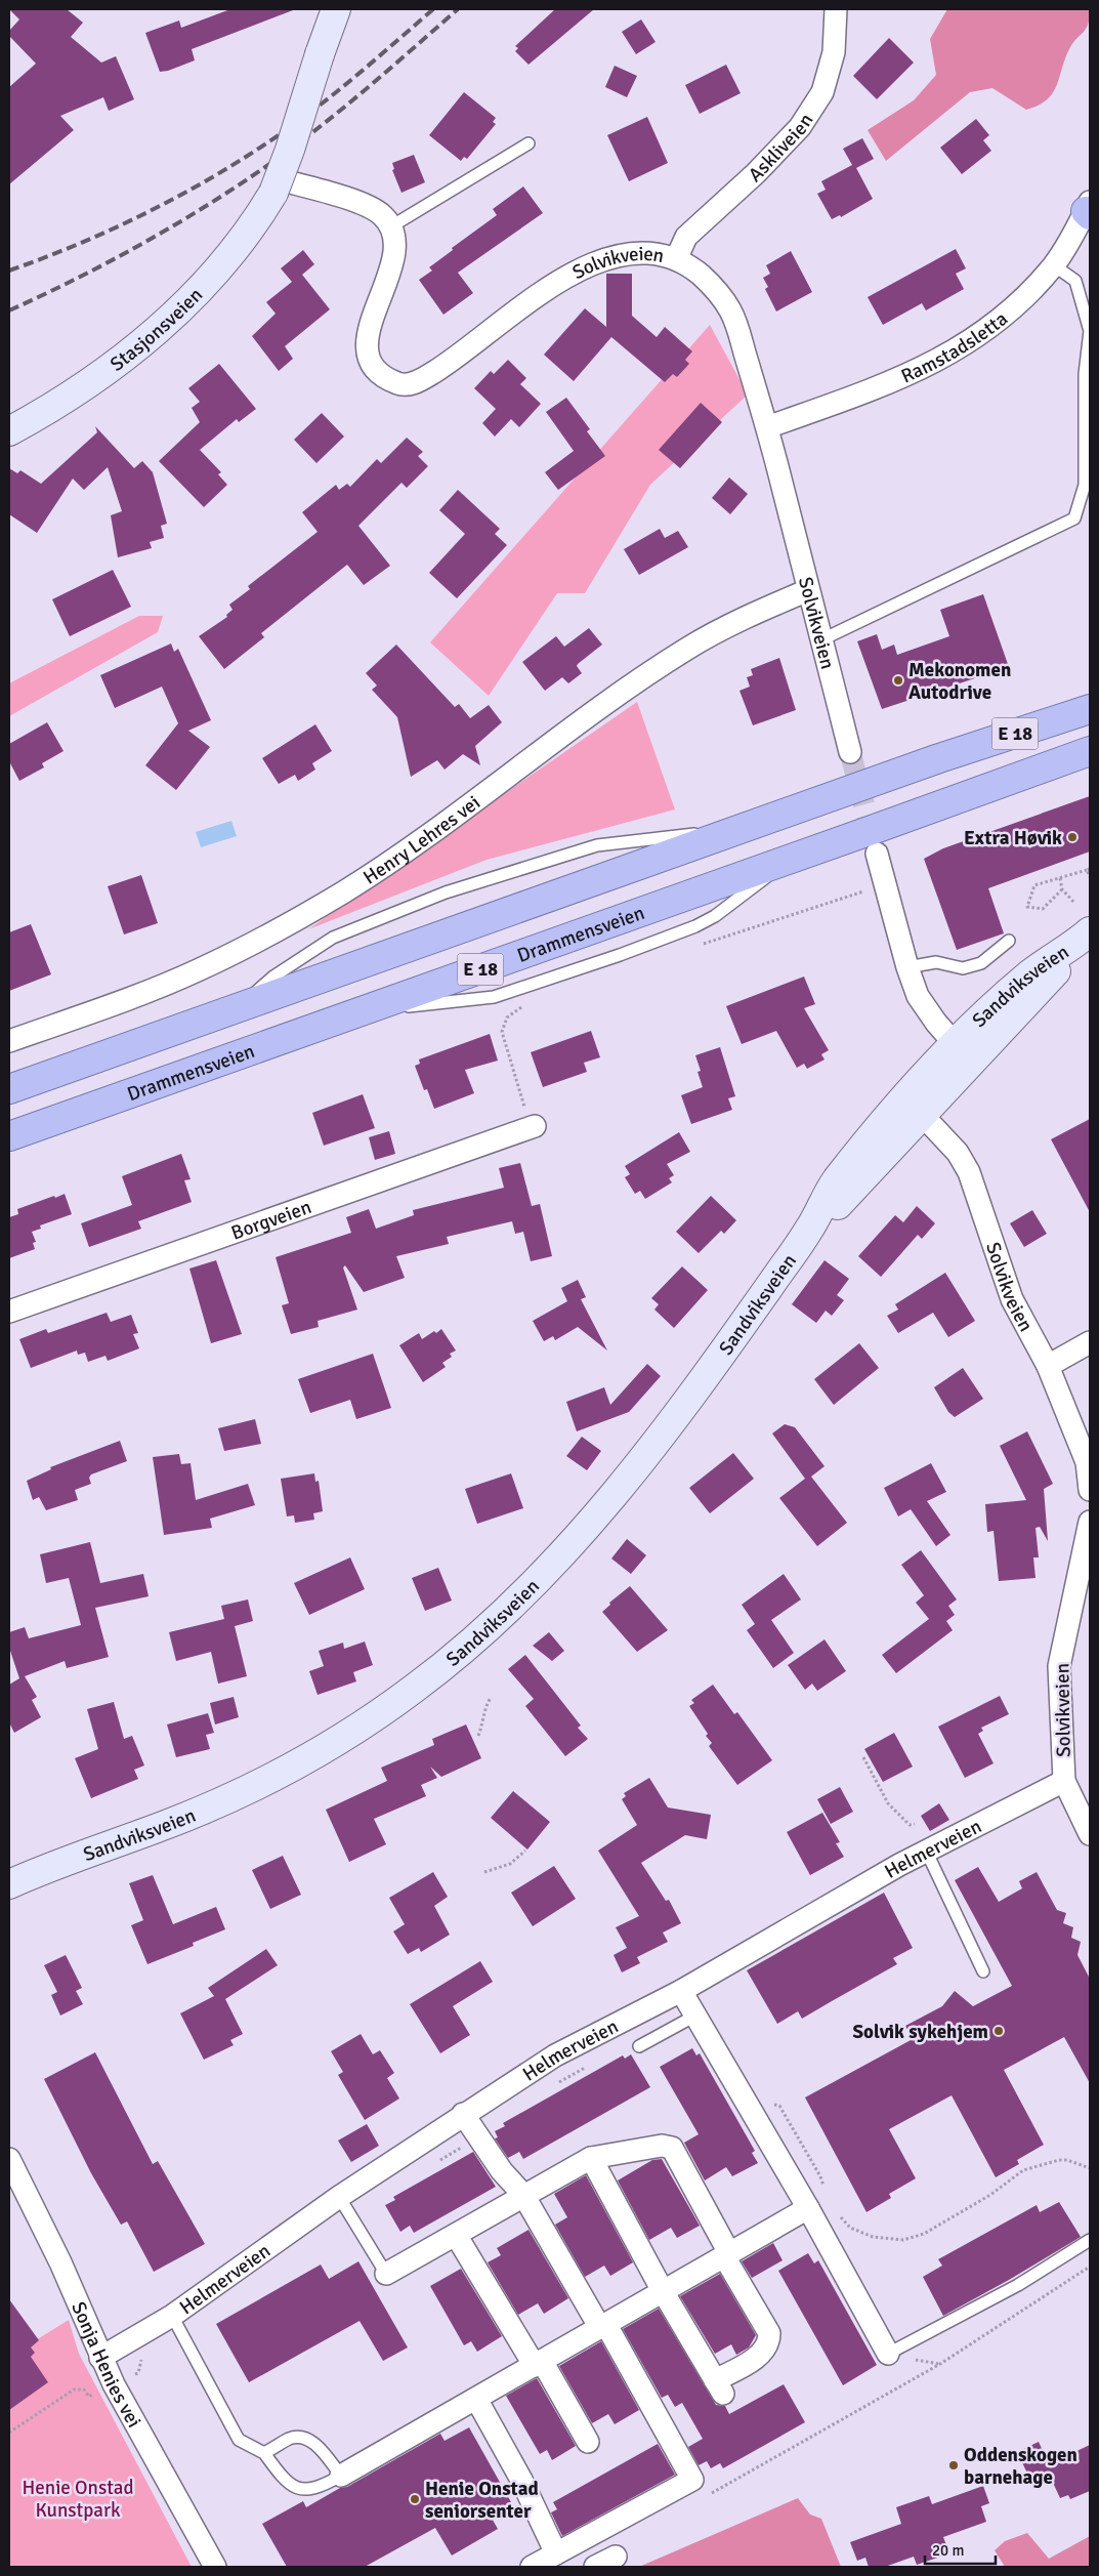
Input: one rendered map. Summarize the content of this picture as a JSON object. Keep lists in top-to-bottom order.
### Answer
{
  "streets": {
    "highway": ["E 18", "Drammensveien"],
    "main road": ["Stasjonsveien", "Sandviksveien"],
    "street": [
      "Askliveien",
      "Solvikveien",
      "Ramstadsletta",
      "Henry Lehres vei",
      "Borgveien",
      "Helmerveien",
      "Sonja Henies vei"
    ]
  },
  "crossings": [
    ["Askliveien", "Solvikveien"],
    ["Solvikveien", "Ramstadsletta"],
    ["Solvikveien", "Henry Lehres vei"],
    ["Solvikveien", "Sandviksveien"],
    ["Solvikveien", "Helmerveien"],
    ["Helmerveien", "Sonja Henies vei"]
  ],
  "parks": ["Henie Onstad Kunstpark"],
  "places": [
    "Mekonomen Autodrive",
    "Extra Høvik",
    "Solvik sykehjem",
    "Oddenskogen barnehage",
    "Henie Onstad seniorsenter"
  ],
  "scale_bar": "20 m"
}
